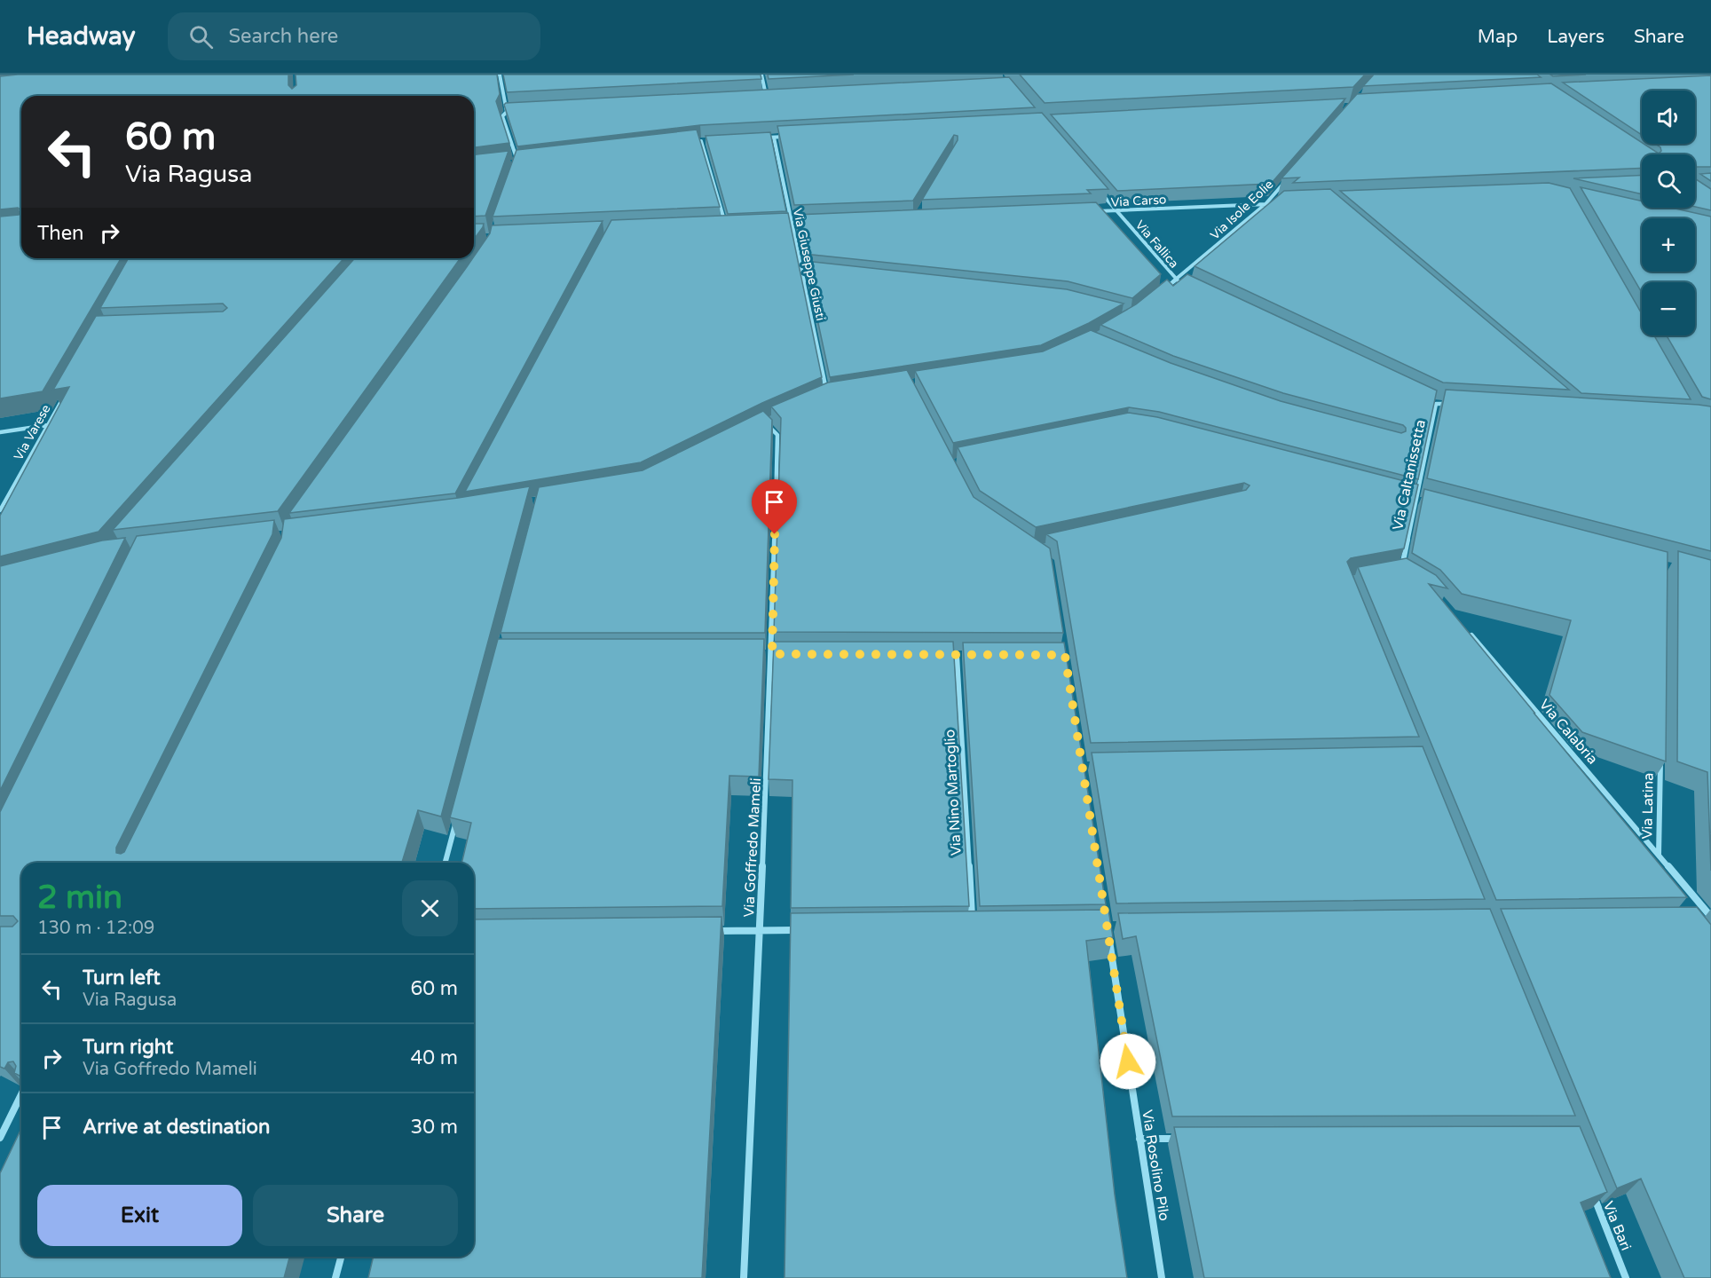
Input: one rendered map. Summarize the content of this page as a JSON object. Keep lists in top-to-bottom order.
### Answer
{
  "streets": {
    "street": [
      "Via Carso",
      "Via Isole Eolie",
      "Via Fallica",
      "Via Giuseppe Giusti",
      "Via Varese",
      "Via Caltanissetta",
      "Via Calabria",
      "Via Nino Martoglio",
      "Via Latina",
      "Via Goffredo Mameli",
      "Via Rosolino Pilo",
      "Via Bari"
    ]
  },
  "crossings": [
    ["Via Carso", "Via Isole Eolie"],
    ["Via Carso", "Via Fallica"],
    ["Via Isole Eolie", "Via Fallica"],
    ["Via Calabria", "Via Latina"]
  ],
  "page": {
    "header": "Headway",
    "search": "Search here",
    "nav": ["Map", "Layers", "Share"],
    "map_buttons": ["+", "−"],
    "turn": ["60 m", "Via Ragusa"],
    "then": "Then",
    "heading": ["2 min", "130 m · 12:09"],
    "list": [
      {
        "name": "Turn left",
        "note": "Via Ragusa",
        "value": "60 m"
      },
      {
        "name": "Turn right",
        "note": "Via Goffredo Mameli",
        "value": "40 m"
      },
      {
        "name": "Arrive at destination",
        "value": "30 m"
      }
    ],
    "buttons": ["Exit", "Share"]
  }
}
